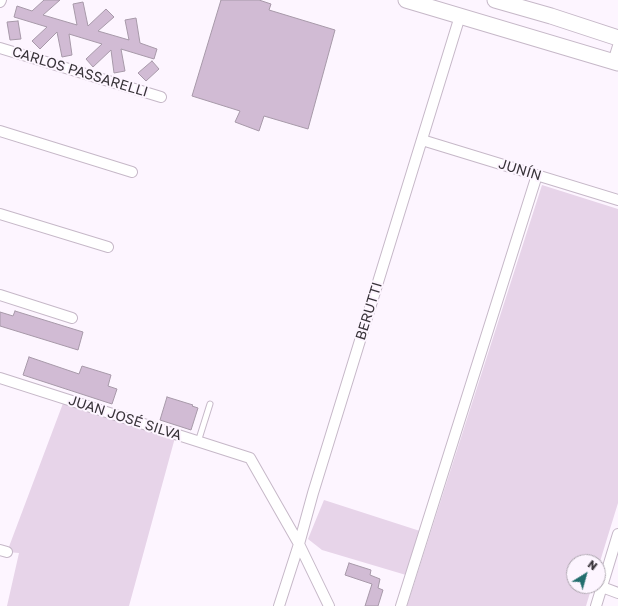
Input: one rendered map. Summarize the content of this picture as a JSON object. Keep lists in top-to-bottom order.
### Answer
{
  "streets": {
    "street": [
      "CARLOS PASSARELLI",
      "JUNÍN",
      "BERUTTI",
      "JUAN JOSÉ SILVA"
    ]
  },
  "crossings": [
    ["JUNÍN", "BERUTTI"],
    ["BERUTTI", "JUAN JOSÉ SILVA"]
  ],
  "north": "top right"
}
